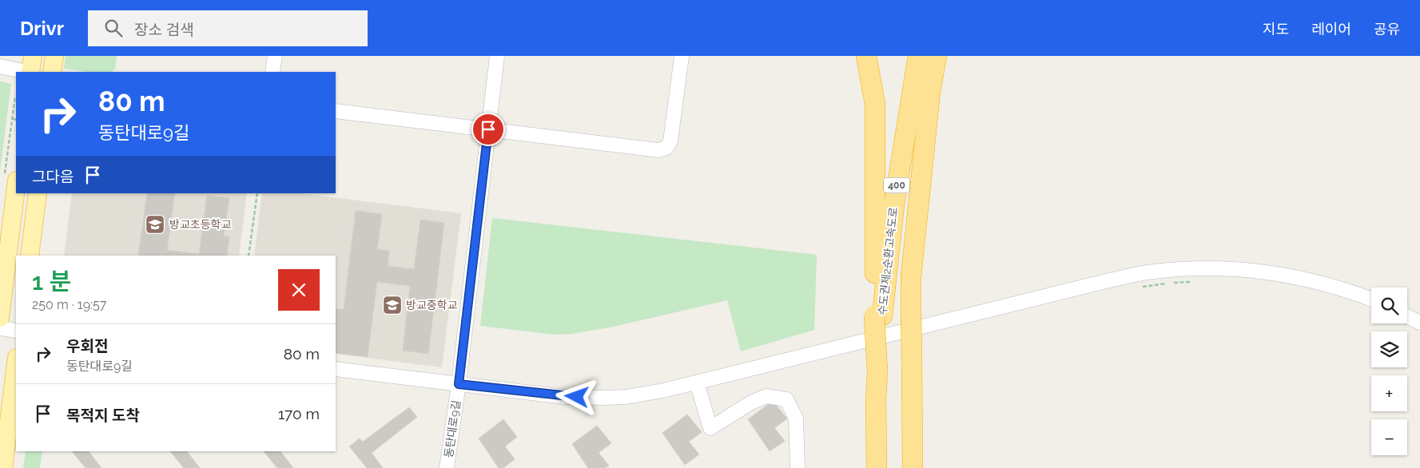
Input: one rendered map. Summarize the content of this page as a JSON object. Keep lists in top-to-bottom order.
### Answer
{
  "streets": {
    "highway": ["400", "수도권제2순환고속도로"],
    "street": ["동탄대로9길"]
  },
  "places": {
    "school or university": ["방교초등학교", "방교중학교"]
  },
  "page": {
    "header": "Drivr",
    "search": "장소 검색",
    "nav": ["지도", "레이어", "공유"],
    "turn": ["80 m", "동탄대로9길"],
    "then": "그다음",
    "heading": ["1 분", "250 m · 19:57"],
    "map_buttons": ["+", "−"],
    "list": [
      {
        "name": "우회전",
        "note": "동탄대로9길",
        "value": "80 m"
      },
      {
        "name": "목적지 도착",
        "value": "170 m"
      }
    ]
  }
}
